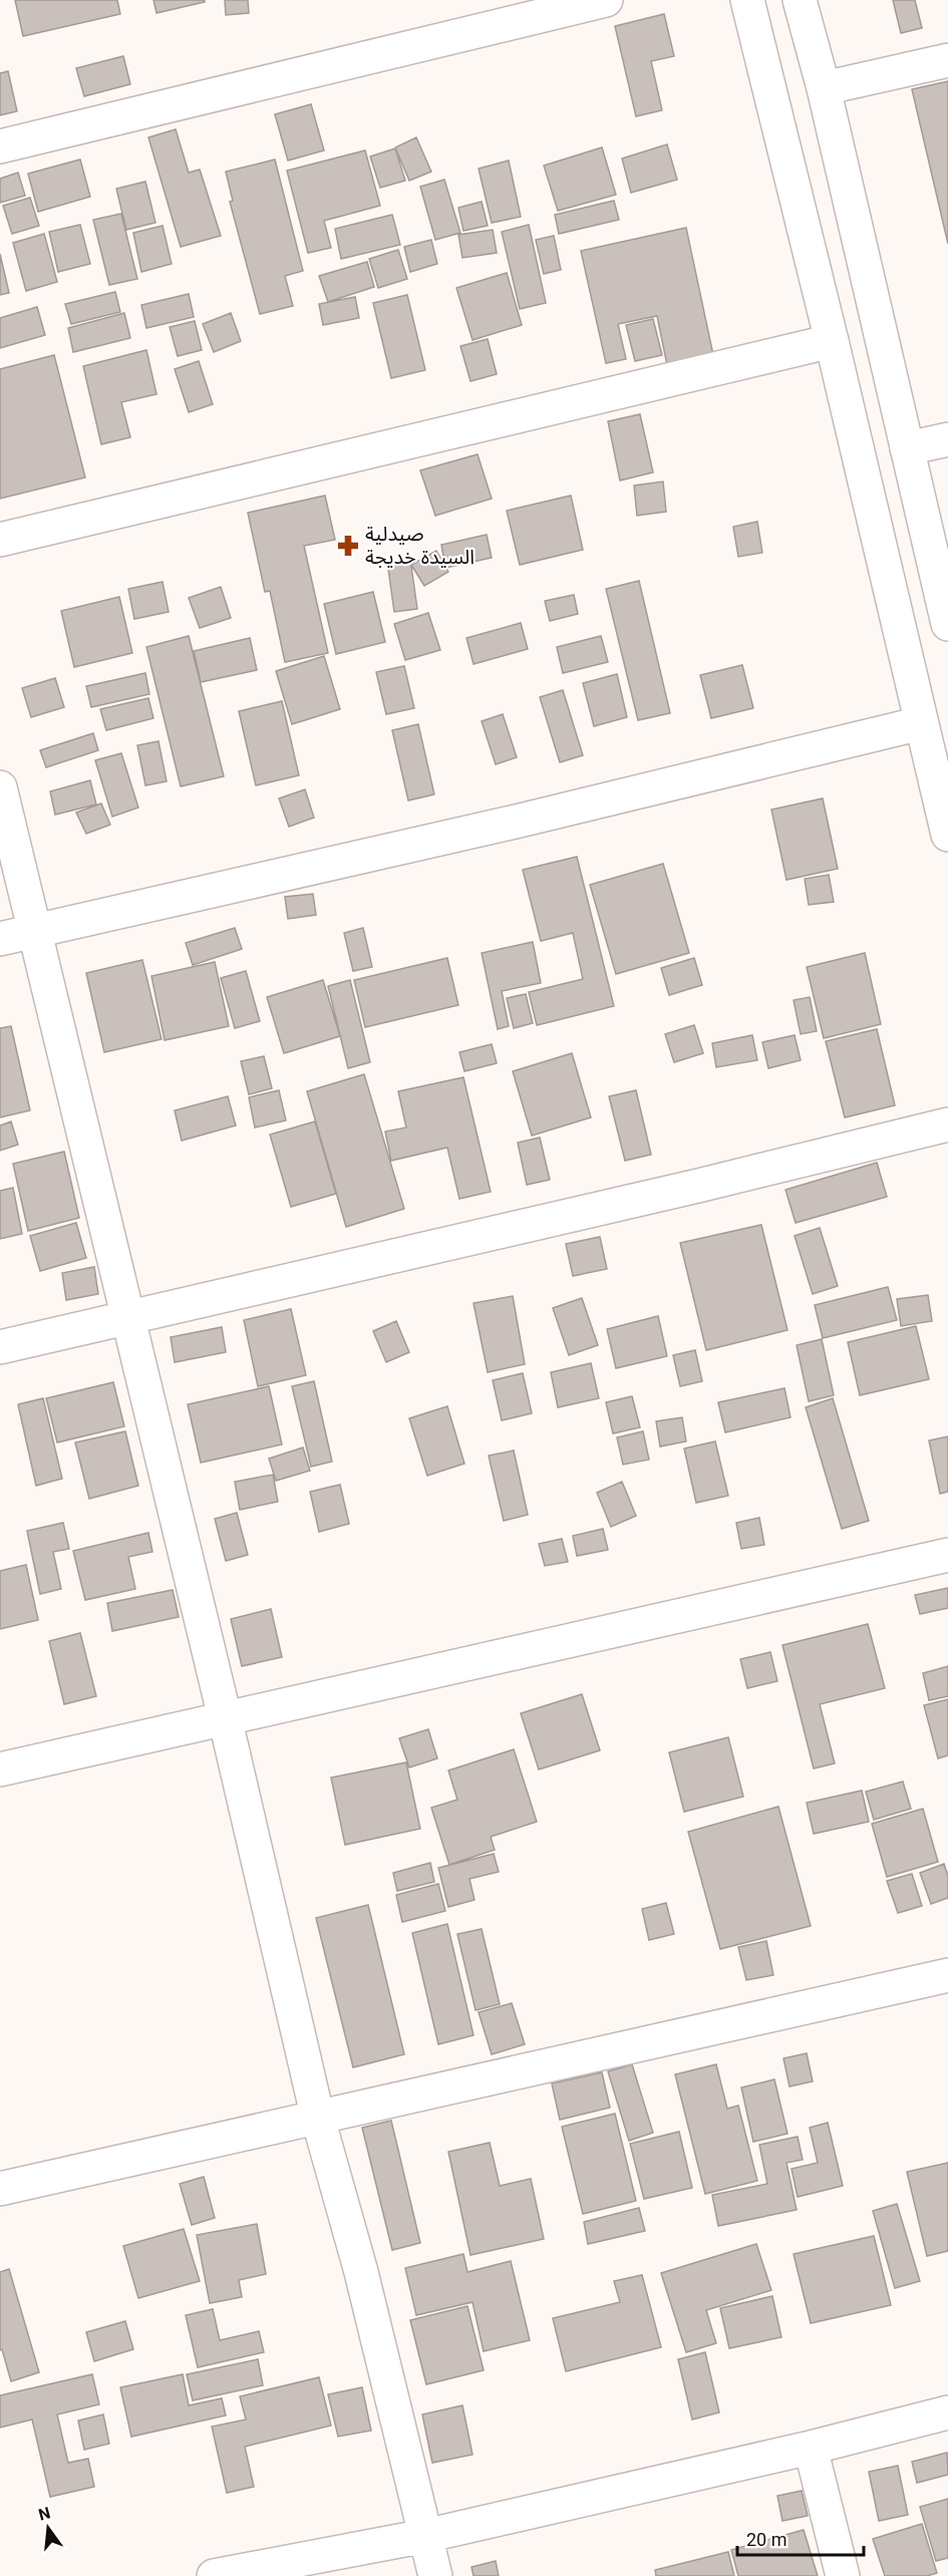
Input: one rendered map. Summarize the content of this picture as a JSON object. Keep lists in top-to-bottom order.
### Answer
{
  "places": {
    "pharmacy": ["صيدلية السيدة خديجة"]
  },
  "scale_bar": "20 m",
  "north": "top"
}
